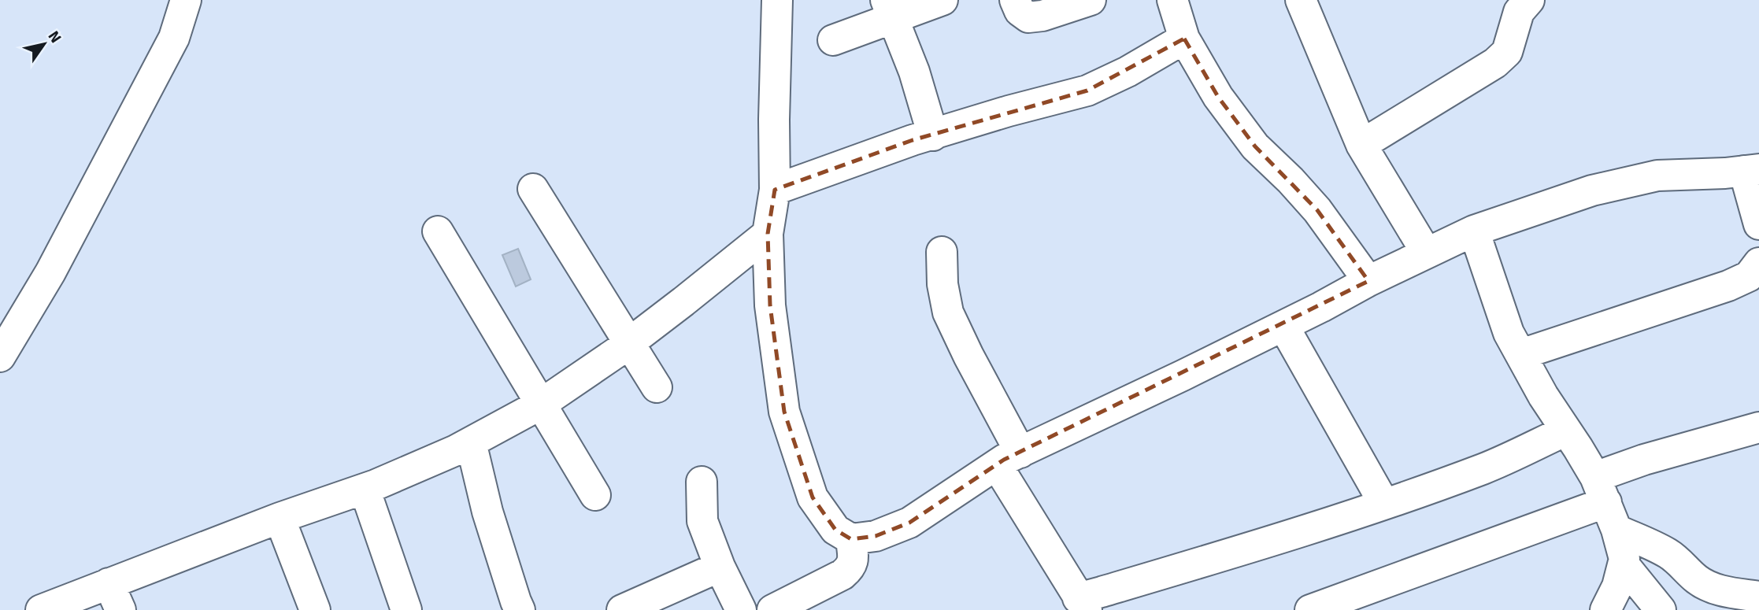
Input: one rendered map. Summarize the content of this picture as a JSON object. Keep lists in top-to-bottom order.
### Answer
{
  "north": "top right"
}
